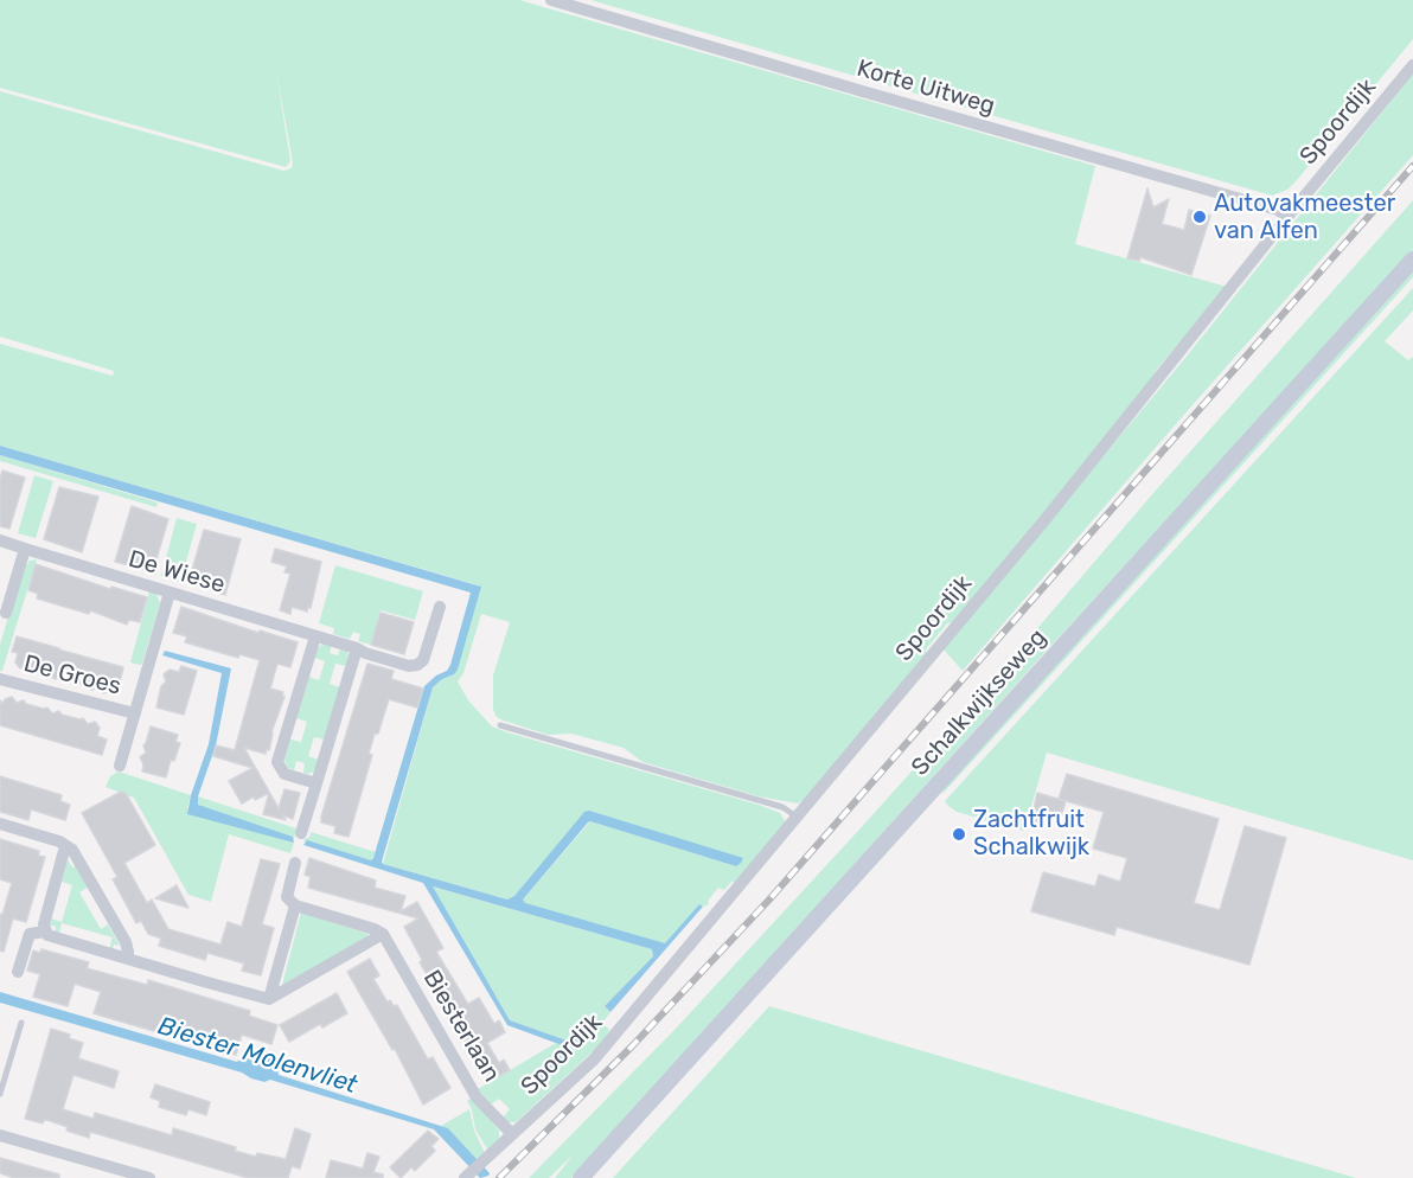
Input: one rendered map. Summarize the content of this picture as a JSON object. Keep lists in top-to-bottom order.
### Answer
{
  "streets": {
    "street": [
      "Korte Uitweg",
      "Spoordijk",
      "De Wiese",
      "De Groes",
      "Schalkwijkseweg",
      "Biesterlaan"
    ]
  },
  "crossings": [
    ["Korte Uitweg", "Spoordijk"],
    ["Spoordijk", "Biesterlaan"],
    ["De Wiese", "De Groes"]
  ],
  "water": ["Biester Molenvliet"],
  "places": ["Autovakmeester van Alfen", "Zachtfruit Schalkwijk"]
}
